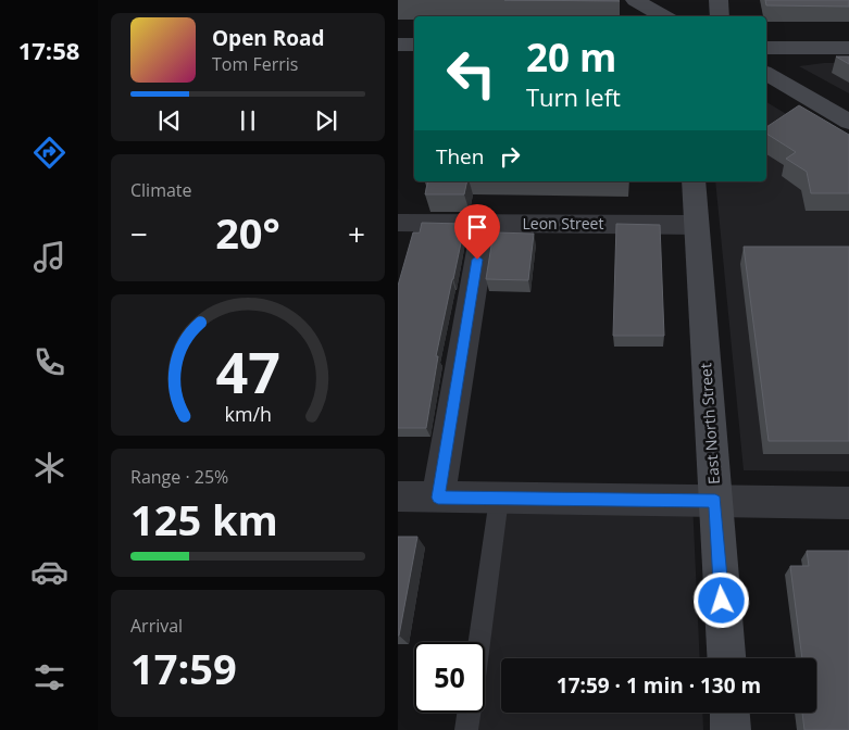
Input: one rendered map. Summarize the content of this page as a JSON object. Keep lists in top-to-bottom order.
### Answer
{
  "streets": {
    "main road": ["East North Street"],
    "street": ["Leon Street"]
  },
  "crossings": [
    ["Leon Street", "East North Street"]
  ],
  "page": {
    "tabs": "17:58",
    "turn": ["20 m", "Turn left"],
    "song": ["Open Road", "Tom Ferris"],
    "then": "Then",
    "tile": [
      "Climate",
      ["Range · 25%", "125 km"],
      ["Arrival", "17:59"]
    ],
    "heat": ["−", "20°", "+"],
    "limit": "50",
    "trip": "17:59 · 1 min · 130 m",
    "gauge": ["47", "km/h"]
  }
}
